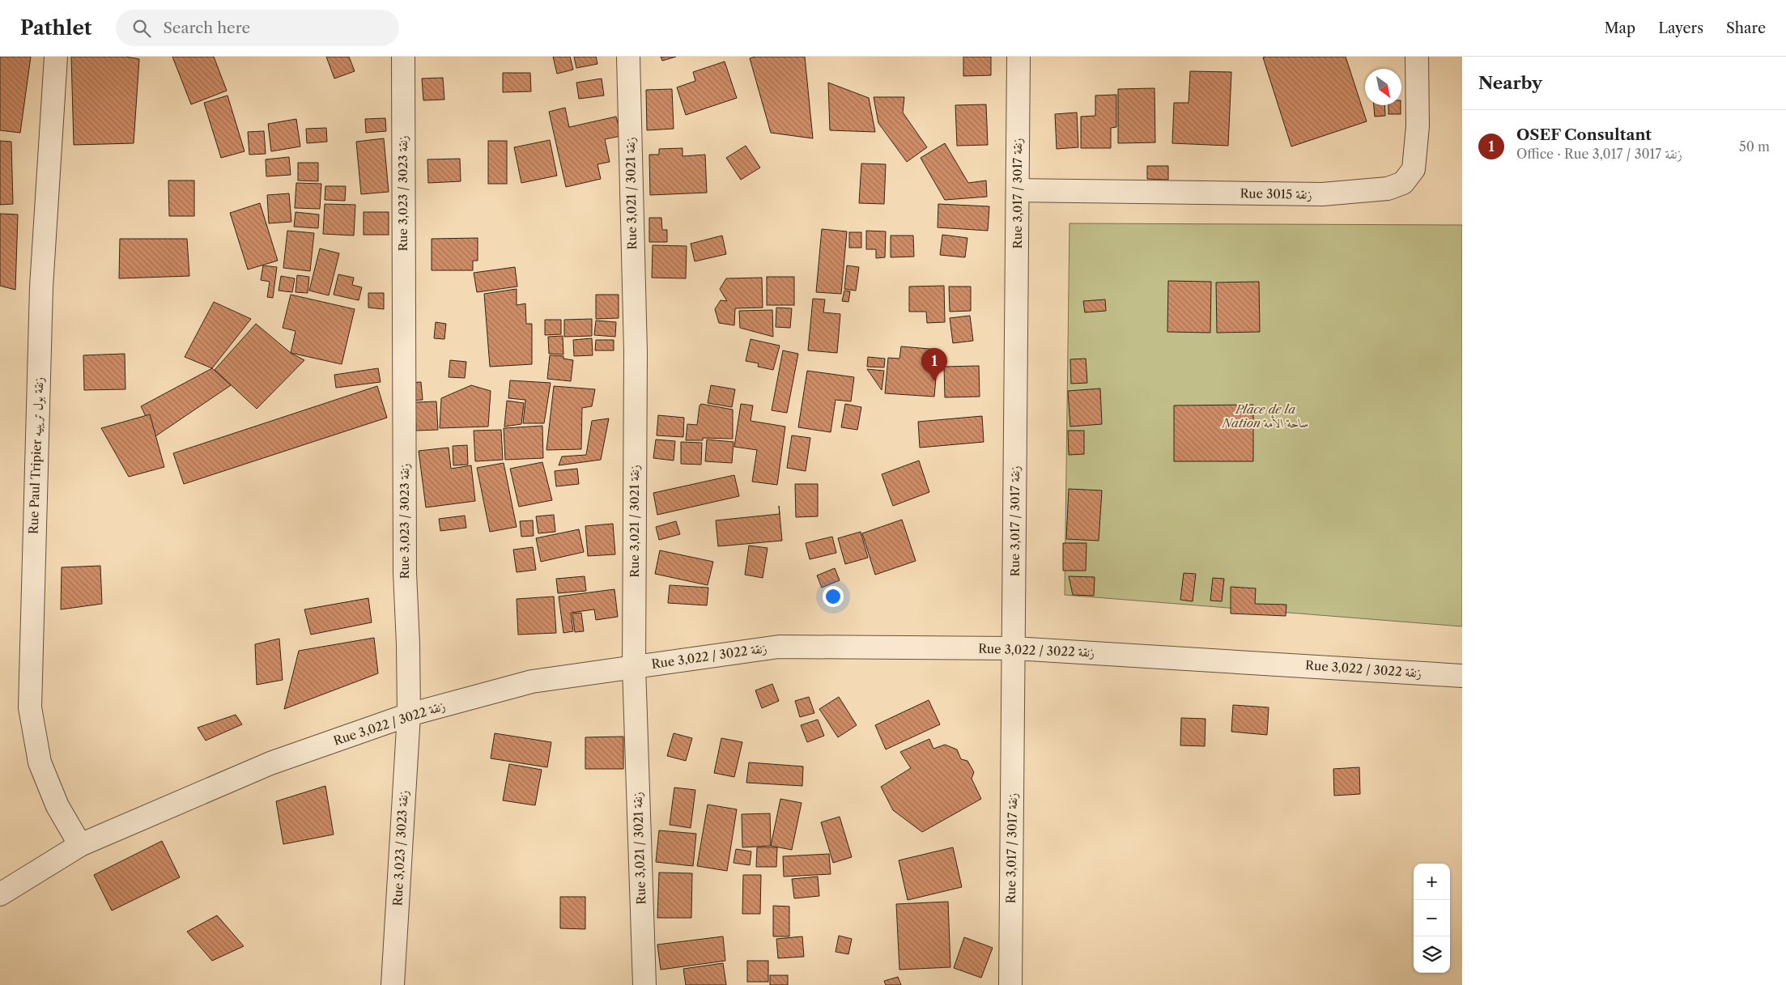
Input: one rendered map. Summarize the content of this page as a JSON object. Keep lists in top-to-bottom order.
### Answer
{
  "streets": {
    "street": [
      "Rue 3,023 / زنقة 3023",
      "Rue 3,021 / زنقة 3021",
      "Rue 3,017 / زنقة 3017",
      "Rue 3015 زنقة",
      "Rue Paul Tripier زنقة بول تريبيه",
      "Rue 3,022 / زنقة 3022"
    ]
  },
  "crossings": [
    ["Rue 3,023 / زنقة 3023", "Rue 3,022 / زنقة 3022"],
    ["Rue 3,021 / زنقة 3021", "Rue 3,022 / زنقة 3022"],
    ["Rue 3,017 / زنقة 3017", "Rue 3015 زنقة"],
    ["Rue 3,017 / زنقة 3017", "Rue 3,022 / زنقة 3022"],
    ["Rue Paul Tripier زنقة بول تريبيه", "Rue 3,022 / زنقة 3022"]
  ],
  "parks": ["Place de la Nation ساحة الأمة"],
  "north": "bottom right",
  "page": {
    "header": "Pathlet",
    "search": "Search here",
    "nav": ["Map", "Layers", "Share"],
    "heading": "Nearby",
    "list": [
      {
        "mark": "1",
        "name": "OSEF Consultant",
        "note": "Office · Rue 3,017 / زنقة 3017",
        "value": "50 m"
      }
    ],
    "pins": "1",
    "map_buttons": ["+", "−"]
  }
}
